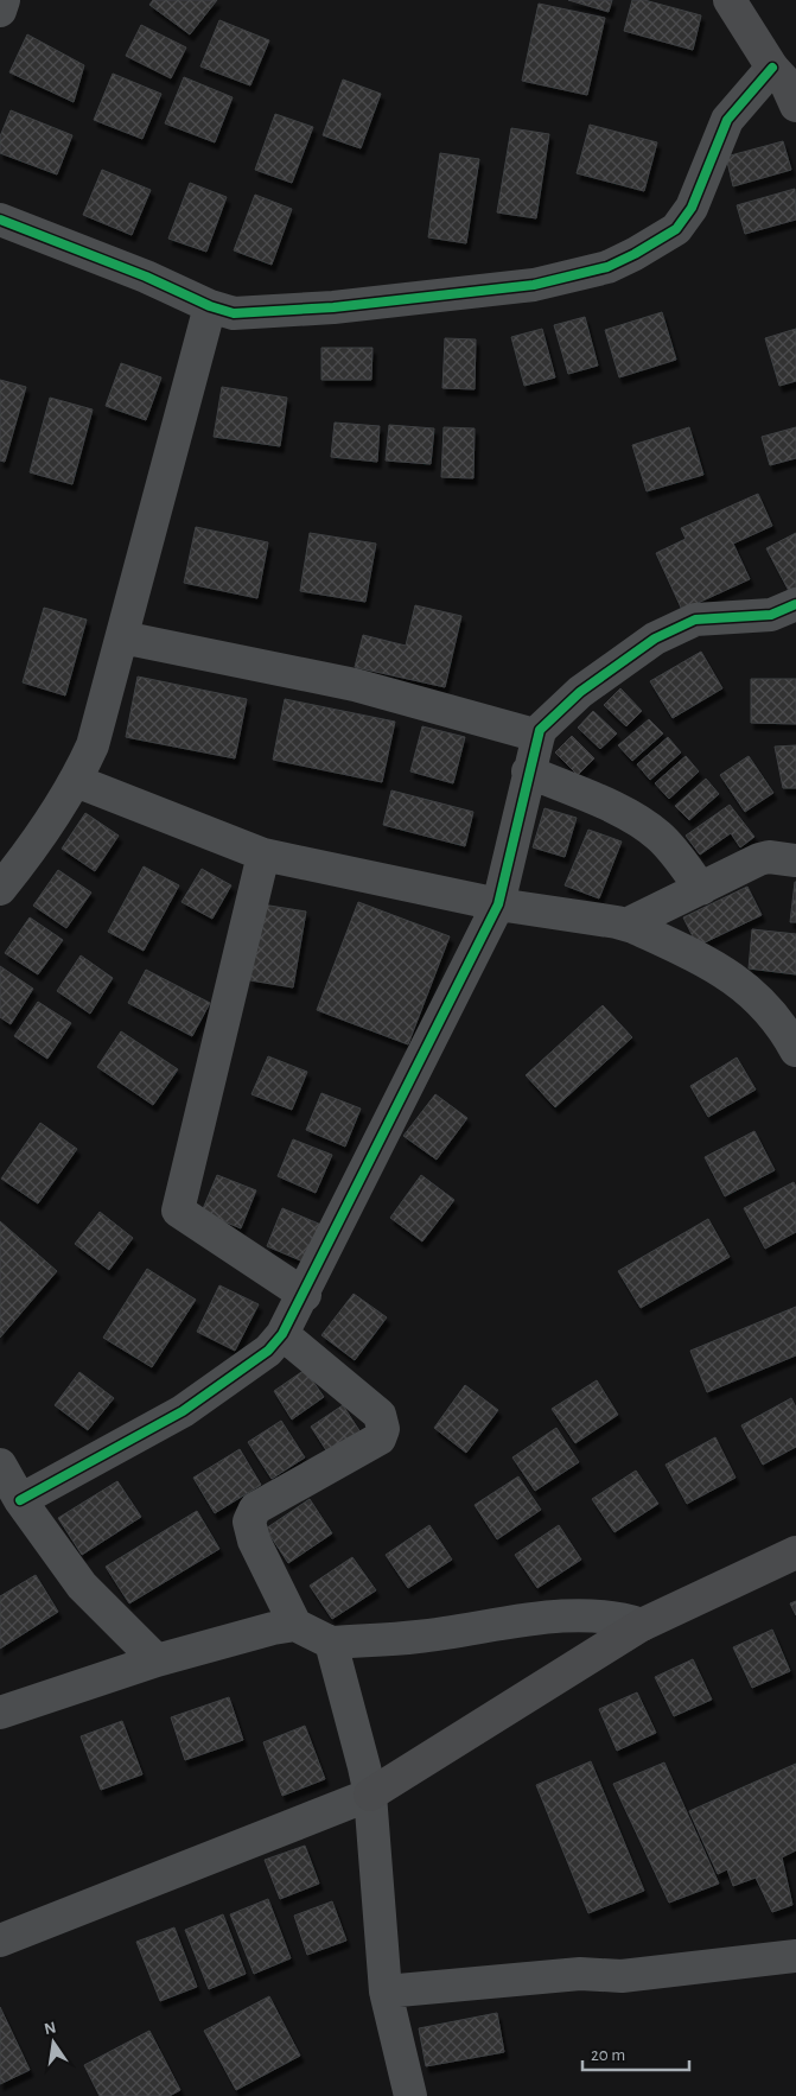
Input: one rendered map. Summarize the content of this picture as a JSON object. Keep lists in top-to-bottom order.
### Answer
{
  "scale_bar": "20 m",
  "north": "top"
}
